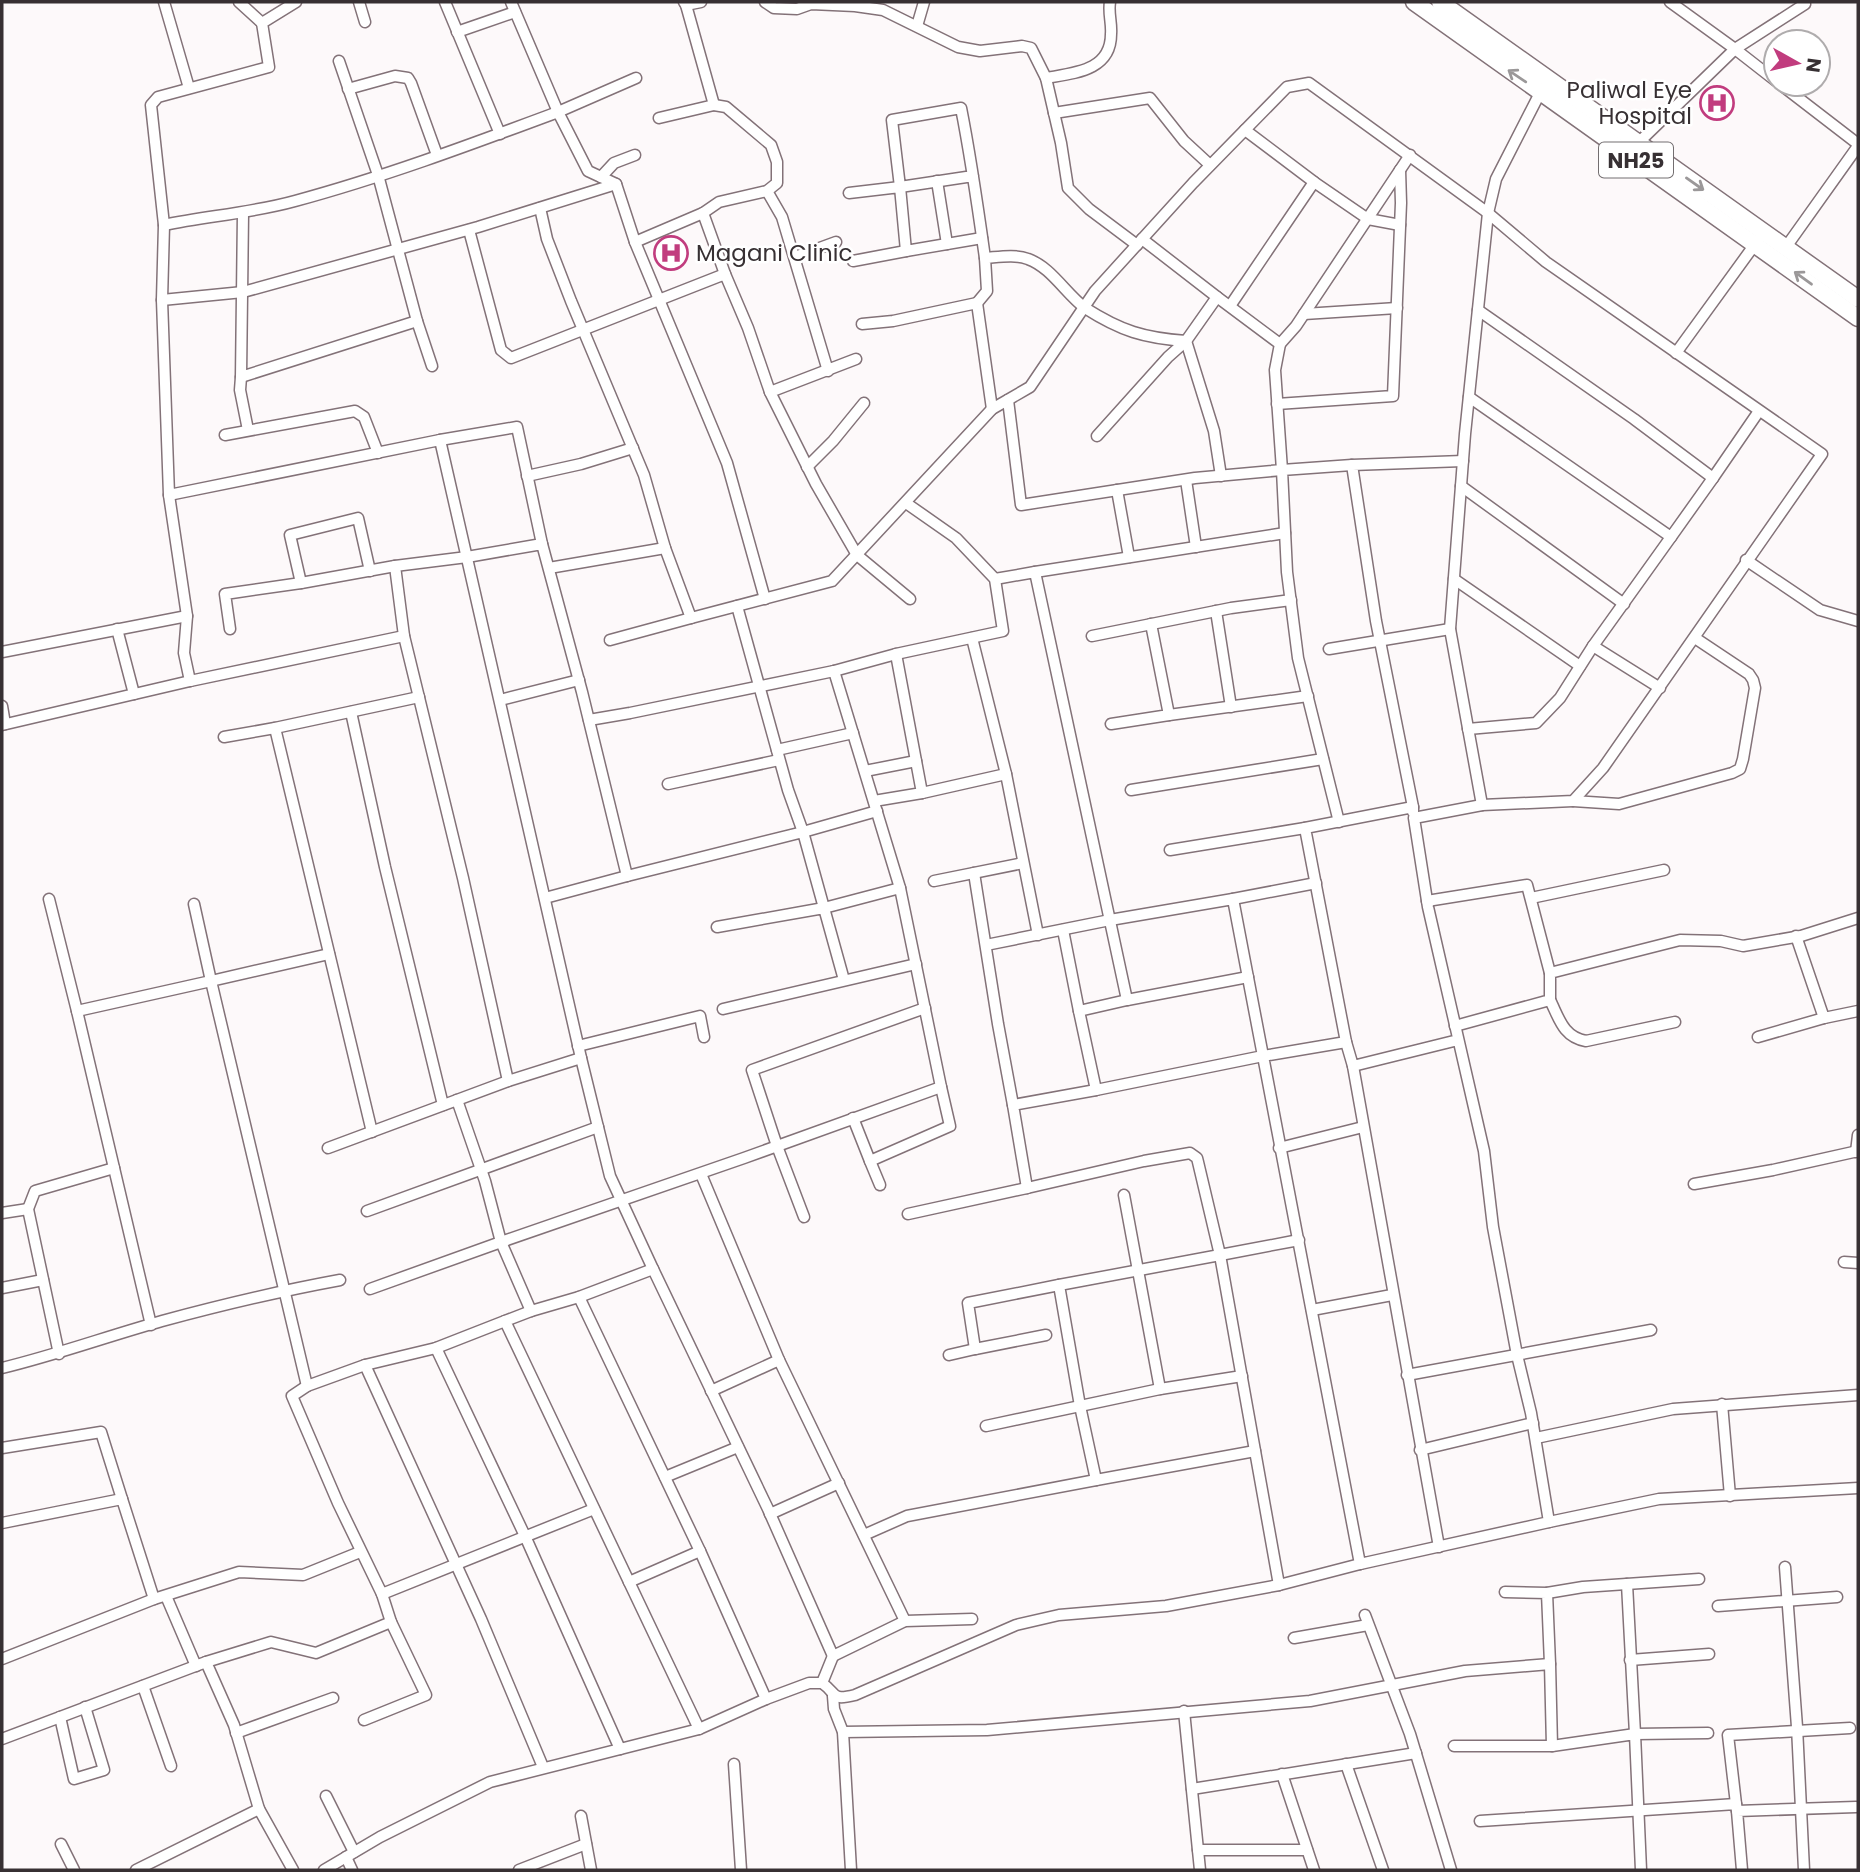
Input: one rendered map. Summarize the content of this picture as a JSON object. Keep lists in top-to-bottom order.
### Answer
{
  "streets": {
    "main road": ["NH25"]
  },
  "places": {
    "hospital": ["Paliwal Eye Hospital", "Magani Clinic"]
  },
  "north": "right"
}
